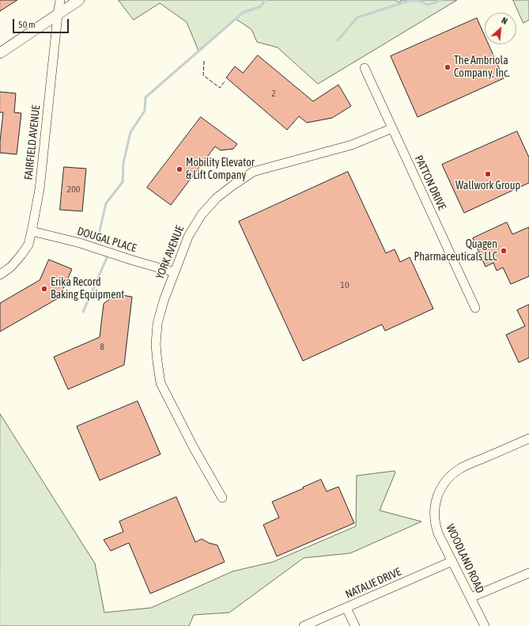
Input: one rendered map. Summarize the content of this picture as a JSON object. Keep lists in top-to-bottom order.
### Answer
{
  "streets": {
    "street": [
      "FAIRFIELD AVENUE",
      "PATTON DRIVE",
      "DOUGAL PLACE",
      "YORK AVENUE",
      "WOODLAND ROAD",
      "NATALIE DRIVE"
    ]
  },
  "crossings": [
    ["FAIRFIELD AVENUE", "DOUGAL PLACE"],
    ["PATTON DRIVE", "YORK AVENUE"],
    ["DOUGAL PLACE", "YORK AVENUE"],
    ["WOODLAND ROAD", "NATALIE DRIVE"]
  ],
  "places": [
    "The Ambriola Company, Inc.",
    "Mobility Elevator & Lift Company",
    "Wallwork Group",
    "Quagen Pharmaceuticals LLC",
    "Erika Record Baking Equipment"
  ],
  "house_numbers": [
    "2",
    "200",
    "10",
    "8"
  ],
  "scale_bar": "50 m",
  "north": "top right"
}
